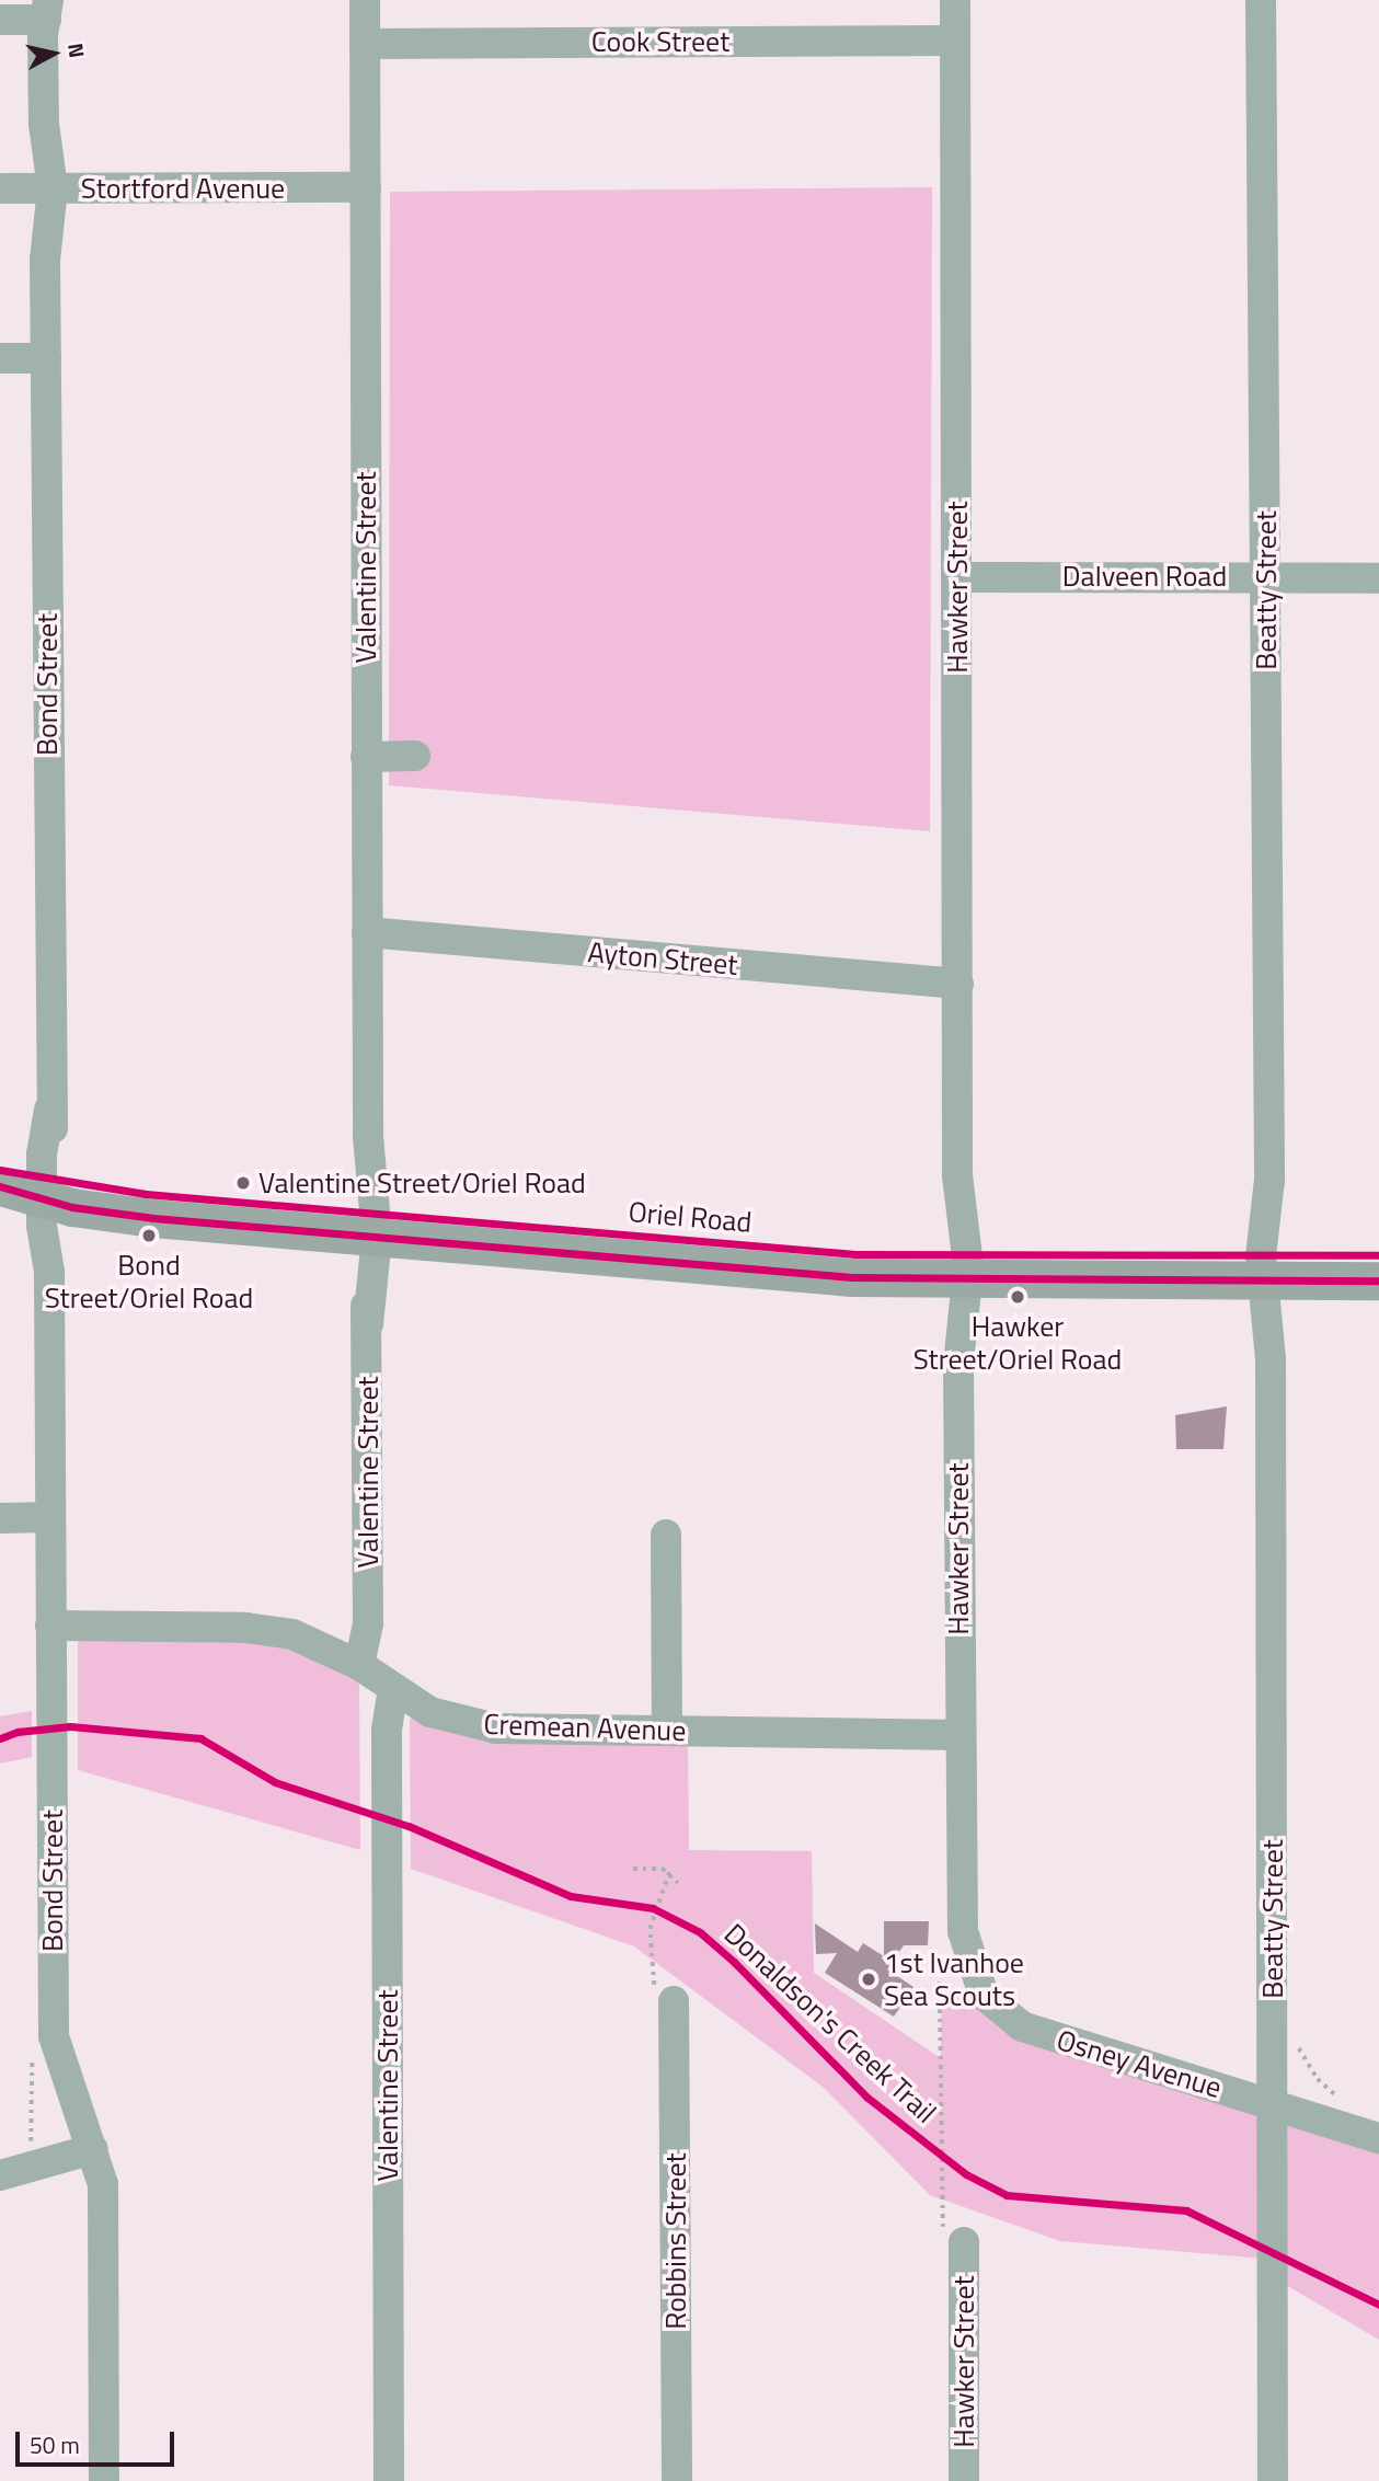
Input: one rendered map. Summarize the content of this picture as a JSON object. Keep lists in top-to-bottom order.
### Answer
{
  "streets": {
    "main road": ["Oriel Road"],
    "street": [
      "Cook Street",
      "Stortford Avenue",
      "Valentine Street",
      "Dalveen Road",
      "Hawker Street",
      "Beatty Street",
      "Bond Street",
      "Ayton Street",
      "Cremean Avenue",
      "Osney Avenue",
      "Robbins Street"
    ],
    "cycle path": ["Donaldson's Creek Trail"]
  },
  "crossings": [
    ["Cook Street", "Valentine Street"],
    ["Cook Street", "Hawker Street"],
    ["Stortford Avenue", "Valentine Street"],
    ["Stortford Avenue", "Bond Street"],
    ["Valentine Street", "Ayton Street"],
    ["Valentine Street", "Oriel Road"],
    ["Valentine Street", "Cremean Avenue"],
    ["Dalveen Road", "Hawker Street"],
    ["Dalveen Road", "Beatty Street"],
    ["Hawker Street", "Ayton Street"],
    ["Hawker Street", "Oriel Road"],
    ["Hawker Street", "Cremean Avenue"],
    ["Hawker Street", "Osney Avenue"],
    ["Beatty Street", "Oriel Road"],
    ["Beatty Street", "Osney Avenue"],
    ["Bond Street", "Oriel Road"],
    ["Bond Street", "Cremean Avenue"],
    ["Cremean Avenue", "Osney Avenue"]
  ],
  "places": [
    "Valentine Street/Oriel Road",
    "Bond Street/Oriel Road",
    "Hawker Street/Oriel Road",
    "1st Ivanhoe Sea Scouts"
  ],
  "scale_bar": "50 m",
  "north": "right"
}
